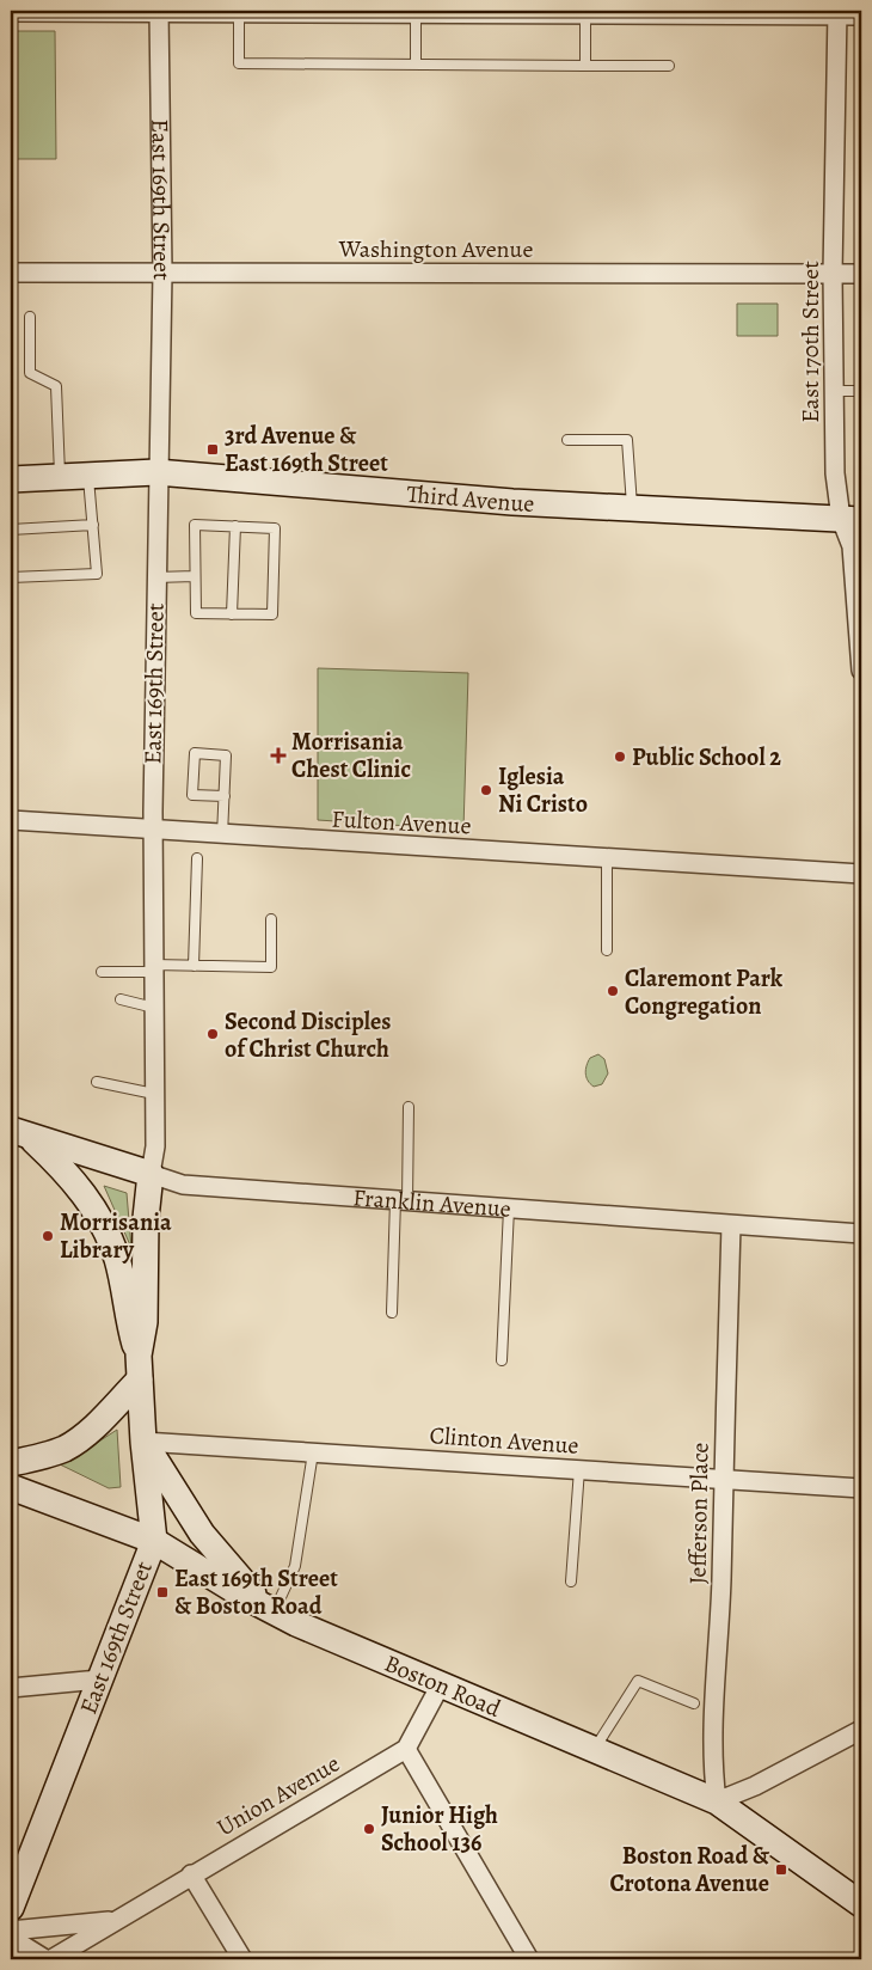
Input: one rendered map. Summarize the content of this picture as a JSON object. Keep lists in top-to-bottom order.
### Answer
{
  "streets": {
    "main road": [
      "East 169th Street",
      "Third Avenue",
      "Franklin Avenue",
      "Boston Road"
    ],
    "street": [
      "Washington Avenue",
      "East 170th Street",
      "Fulton Avenue",
      "Clinton Avenue",
      "Jefferson Place",
      "Union Avenue"
    ]
  },
  "crossings": [
    ["East 169th Street", "Washington Avenue"],
    ["East 169th Street", "Third Avenue"],
    ["East 169th Street", "Fulton Avenue"],
    ["East 169th Street", "Franklin Avenue"],
    ["East 169th Street", "Clinton Avenue"],
    ["East 169th Street", "Boston Road"],
    ["Washington Avenue", "East 170th Street"],
    ["East 170th Street", "Third Avenue"],
    ["Franklin Avenue", "Jefferson Place"],
    ["Clinton Avenue", "Jefferson Place"],
    ["Jefferson Place", "Boston Road"]
  ],
  "places": {
    "transit": ["3rd Avenue & East 169th Street", "East 169th Street & Boston Road", "Boston Road & Crotona Avenue"],
    "health": ["Morrisania Chest Clinic"],
    "other": [
      "Public School 2",
      "Iglesia Ni Cristo",
      "Claremont Park Congregation",
      "Second Disciples of Christ Church",
      "Morrisania Library",
      "Junior High School 136"
    ]
  }
}
